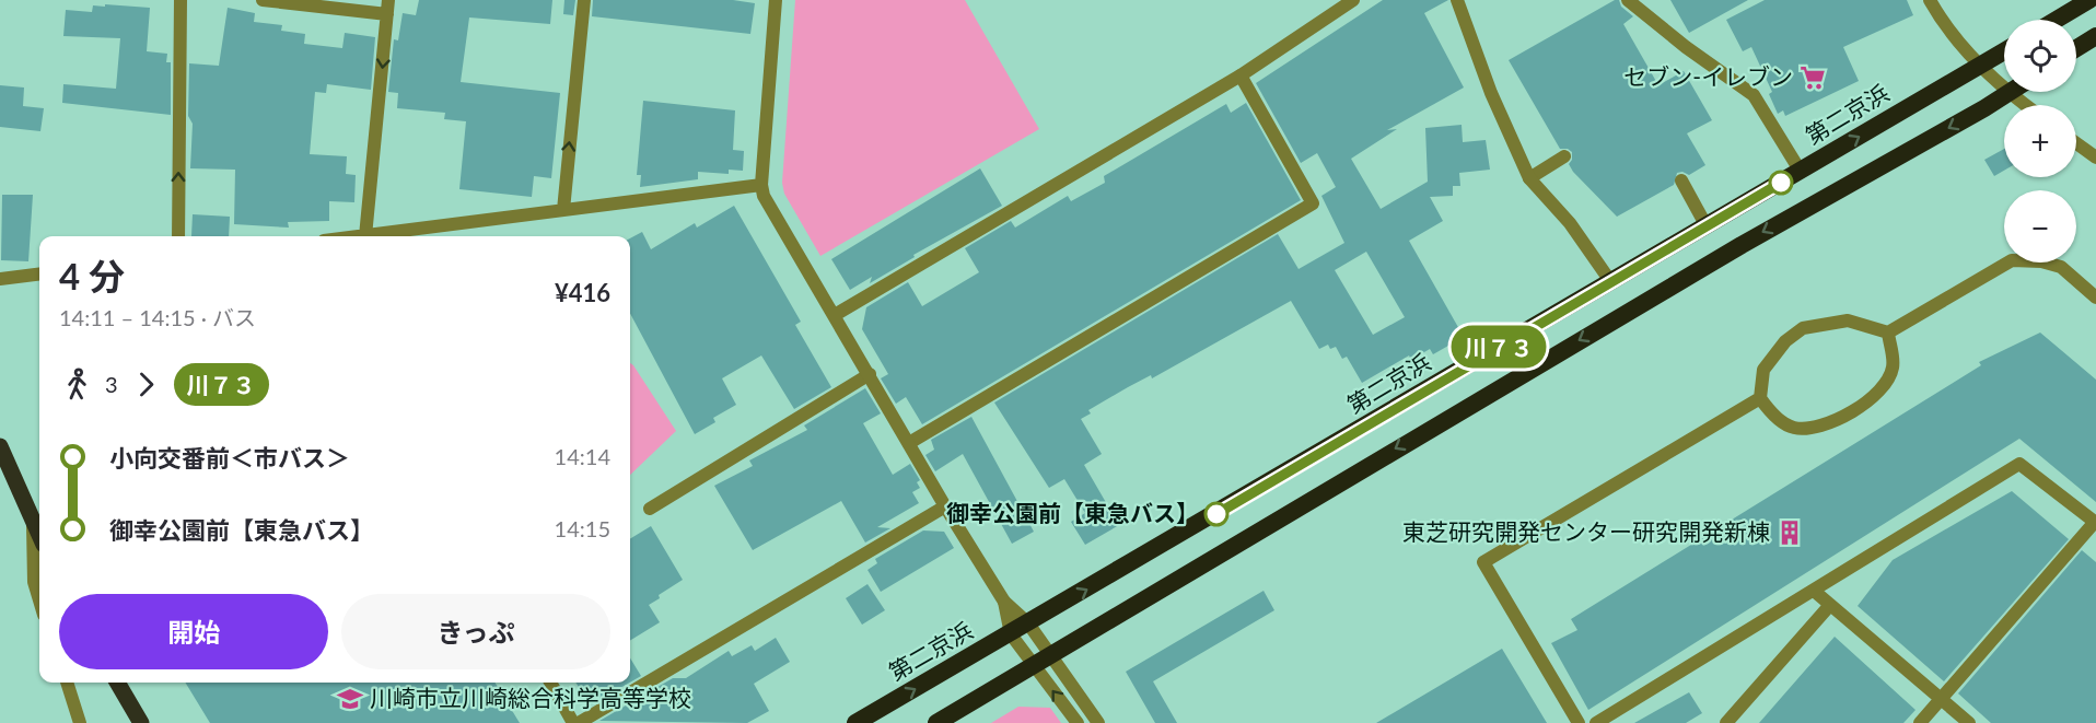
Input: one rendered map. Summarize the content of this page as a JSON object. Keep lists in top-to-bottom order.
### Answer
{
  "streets": {
    "highway": ["第二京浜"]
  },
  "places": {
    "supermarket": ["セブン-イレブン"],
    "other": ["御幸公園前【東急バス】"],
    "building": ["東芝研究開発センター研究開発新棟"],
    "school or university": ["川崎市立川崎総合科学高等学校"]
  },
  "lines": ["bus line 川７３"],
  "page": {
    "on_map": "川７３",
    "map_buttons": ["+", "−"],
    "heading": ["4 分", "14:11 – 14:15 · バス", "¥416"],
    "legs": ["3", "川７３"],
    "list": [
      {
        "name": "小向交番前＜市バス＞",
        "value": "14:14"
      },
      {
        "name": "御幸公園前【東急バス】",
        "value": "14:15"
      }
    ],
    "buttons": ["開始", "きっぷ"]
  }
}
